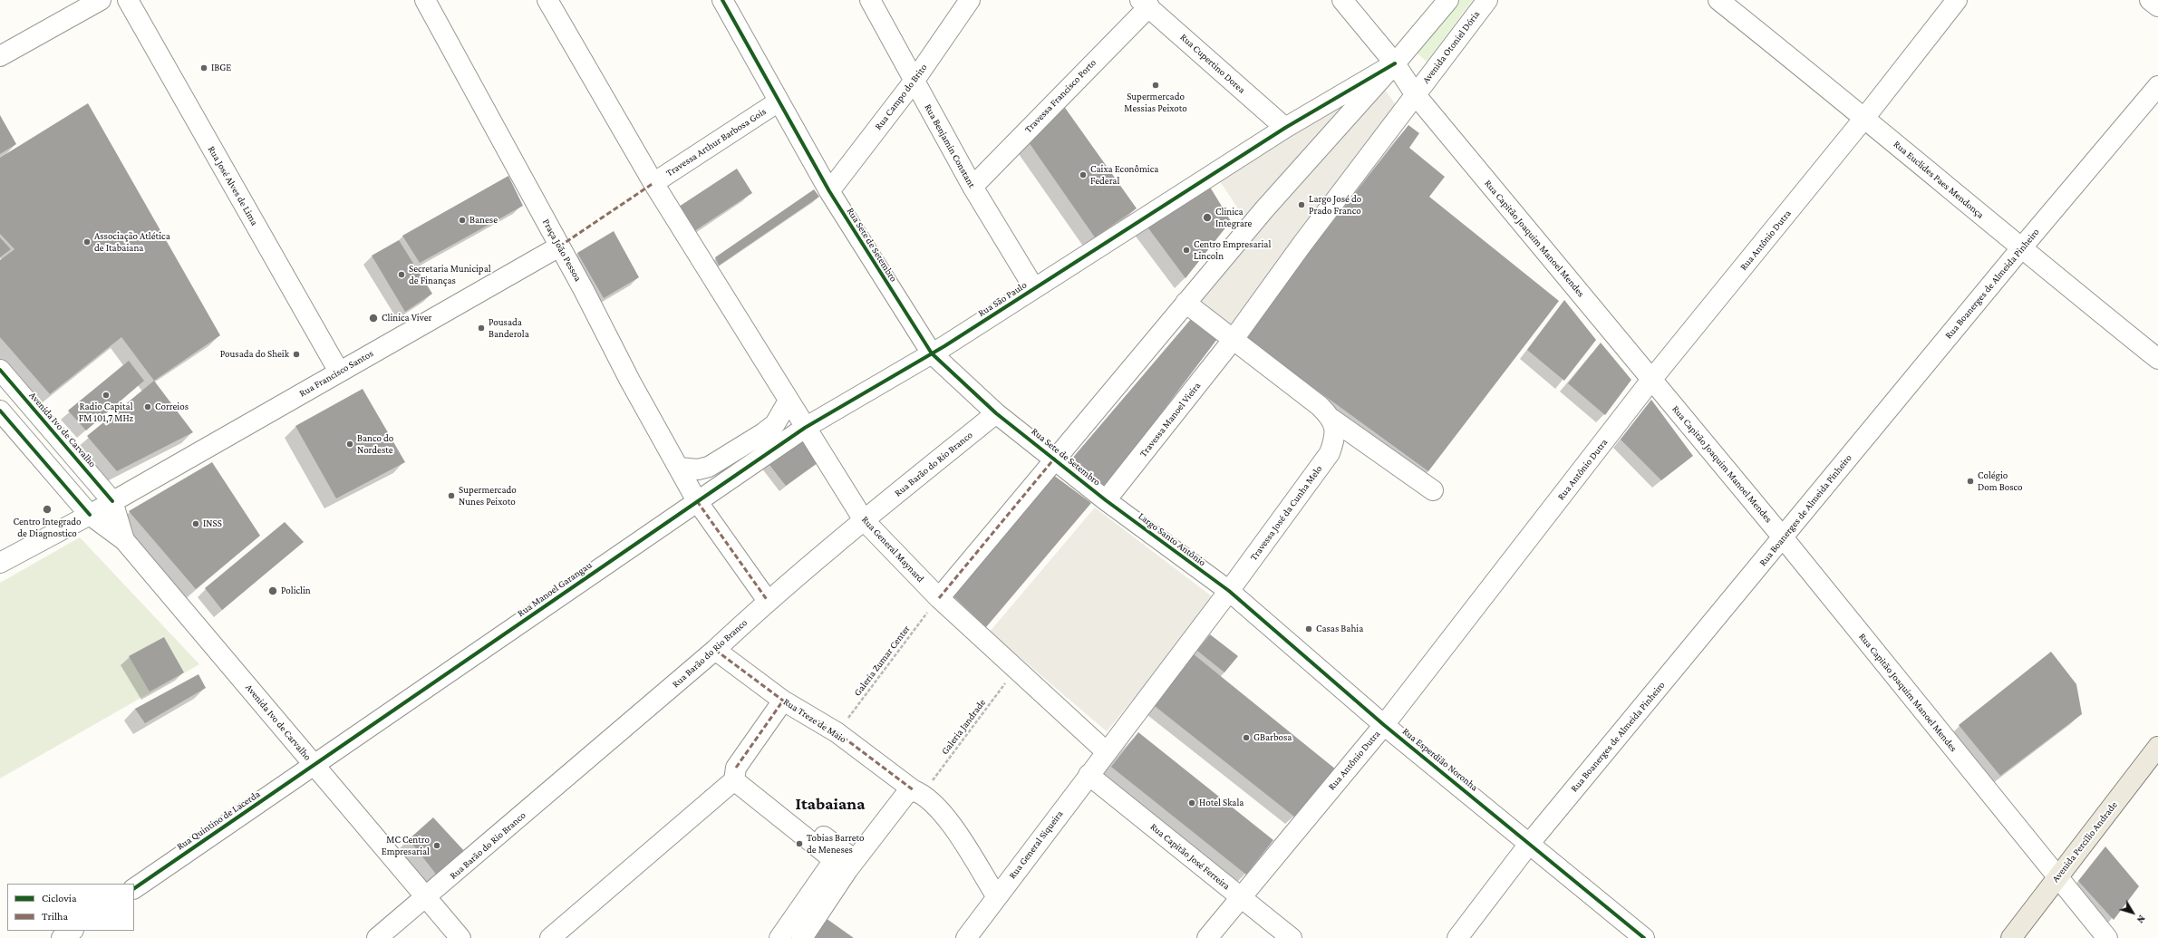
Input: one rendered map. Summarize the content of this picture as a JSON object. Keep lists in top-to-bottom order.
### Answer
{
  "streets": {
    "main road": ["Avenida Percilio Andrade"],
    "street": [
      "Avenida Otoniel Dória",
      "Rua Cupertino Dorea",
      "Travessa Francisco Porto",
      "Rua Campo do Brito",
      "Travessa Arthur Barbosa Gois",
      "Rua Benjamin Constant",
      "Rua Euclides Paes Mendonça",
      "Rua José Alves de Lima",
      "Rua Capitão Joaquim Manoel Mendes",
      "Rua Antônio Dutra",
      "Rua Sete de Setembro",
      "Praça João Pessoa",
      "Rua Boanerges de Almeida Pinheiro",
      "Rua São Paulo",
      "Rua Francisco Santos",
      "Travessa Manoel Vieira",
      "Avenida Ivo de Carvalho",
      "Rua Barão do Rio Branco",
      "Travessa José da Cunha Melo",
      "Largo Santo Antônio",
      "Rua General Maynard",
      "Rua Manoel Garangau",
      "Rua Treze de Maio",
      "Rua Esperdião Noronha",
      "Rua Quintino de Lacerda",
      "Rua General Siqueira",
      "Rua Capitão José Ferreira"
    ],
    "path": ["Galeria Zumar Center", "Galeria Jandrade"]
  },
  "crossings": [
    ["Avenida Otoniel Dória", "Rua Capitão Joaquim Manoel Mendes"],
    ["Avenida Otoniel Dória", "Travessa Manoel Vieira"],
    ["Rua Cupertino Dorea", "Travessa Francisco Porto"],
    ["Rua Cupertino Dorea", "Rua São Paulo"],
    ["Travessa Francisco Porto", "Rua Benjamin Constant"],
    ["Rua Campo do Brito", "Rua Benjamin Constant"],
    ["Rua Campo do Brito", "Rua Sete de Setembro"],
    ["Travessa Arthur Barbosa Gois", "Rua Sete de Setembro"],
    ["Rua Benjamin Constant", "Rua São Paulo"],
    ["Rua Euclides Paes Mendonça", "Rua Antônio Dutra"],
    ["Rua Euclides Paes Mendonça", "Rua Boanerges de Almeida Pinheiro"],
    ["Rua José Alves de Lima", "Rua Francisco Santos"],
    ["Rua Capitão Joaquim Manoel Mendes", "Rua Antônio Dutra"],
    ["Rua Capitão Joaquim Manoel Mendes", "Rua Boanerges de Almeida Pinheiro"],
    ["Rua Capitão Joaquim Manoel Mendes", "Rua São Paulo"],
    ["Rua Capitão Joaquim Manoel Mendes", "Avenida Percilio Andrade"],
    ["Rua Antônio Dutra", "Rua Esperdião Noronha"],
    ["Rua Antônio Dutra", "Rua Capitão José Ferreira"],
    ["Rua Sete de Setembro", "Rua São Paulo"],
    ["Rua Sete de Setembro", "Travessa Manoel Vieira"],
    ["Rua Sete de Setembro", "Rua Barão do Rio Branco"],
    ["Rua Sete de Setembro", "Largo Santo Antônio"],
    ["Praça João Pessoa", "Rua Francisco Santos"],
    ["Praça João Pessoa", "Rua Barão do Rio Branco"],
    ["Praça João Pessoa", "Rua Manoel Garangau"],
    ["Rua Boanerges de Almeida Pinheiro", "Rua Esperdião Noronha"],
    ["Rua São Paulo", "Rua General Maynard"],
    ["Rua São Paulo", "Rua Manoel Garangau"],
    ["Rua Francisco Santos", "Avenida Ivo de Carvalho"],
    ["Travessa Manoel Vieira", "Largo Santo Antônio"],
    ["Avenida Ivo de Carvalho", "Rua Barão do Rio Branco"],
    ["Avenida Ivo de Carvalho", "Rua Manoel Garangau"],
    ["Avenida Ivo de Carvalho", "Rua Quintino de Lacerda"],
    ["Rua Barão do Rio Branco", "Rua General Maynard"],
    ["Rua Barão do Rio Branco", "Rua Treze de Maio"],
    ["Travessa José da Cunha Melo", "Largo Santo Antônio"],
    ["Travessa José da Cunha Melo", "Rua Esperdião Noronha"],
    ["Largo Santo Antônio", "Rua Esperdião Noronha"],
    ["Rua General Maynard", "Rua Manoel Garangau"],
    ["Rua General Maynard", "Galeria Zumar Center"],
    ["Rua General Maynard", "Galeria Jandrade"],
    ["Rua Manoel Garangau", "Rua Quintino de Lacerda"],
    ["Galeria Zumar Center", "Rua Treze de Maio"],
    ["Rua Treze de Maio", "Galeria Jandrade"],
    ["Rua Treze de Maio", "Rua General Siqueira"],
    ["Rua General Siqueira", "Rua Capitão José Ferreira"]
  ],
  "districts": ["Itabaiana"],
  "places": [
    "IBGE",
    "Supermercado Messias Peixoto",
    "Caixa Econômica Federal",
    "Largo José do Prado Franco",
    "Clinica Integrare",
    "Banese",
    "Associação Atlética de Itabaiana",
    "Centro Empresarial Lincoln",
    "Secretaria Municipal de Finanças",
    "Clinica Viver",
    "Pousada Banderola",
    "Pousada do Sheik",
    "Radio Capital FM 101,7 MHz",
    "Correios",
    "Banco do Nordeste",
    "Colégio Dom Bosco",
    "Supermercado Nunes Peixoto",
    "Centro Integrado de Diagnostico",
    "INSS",
    "Policlin",
    "Casas Bahia",
    "GBarbosa",
    "Hotel Skala",
    "Tobias Barreto de Meneses",
    "MC Centro Empresarial"
  ],
  "legend": ["Ciclovia", "Trilha"],
  "north": "bottom right"
}
